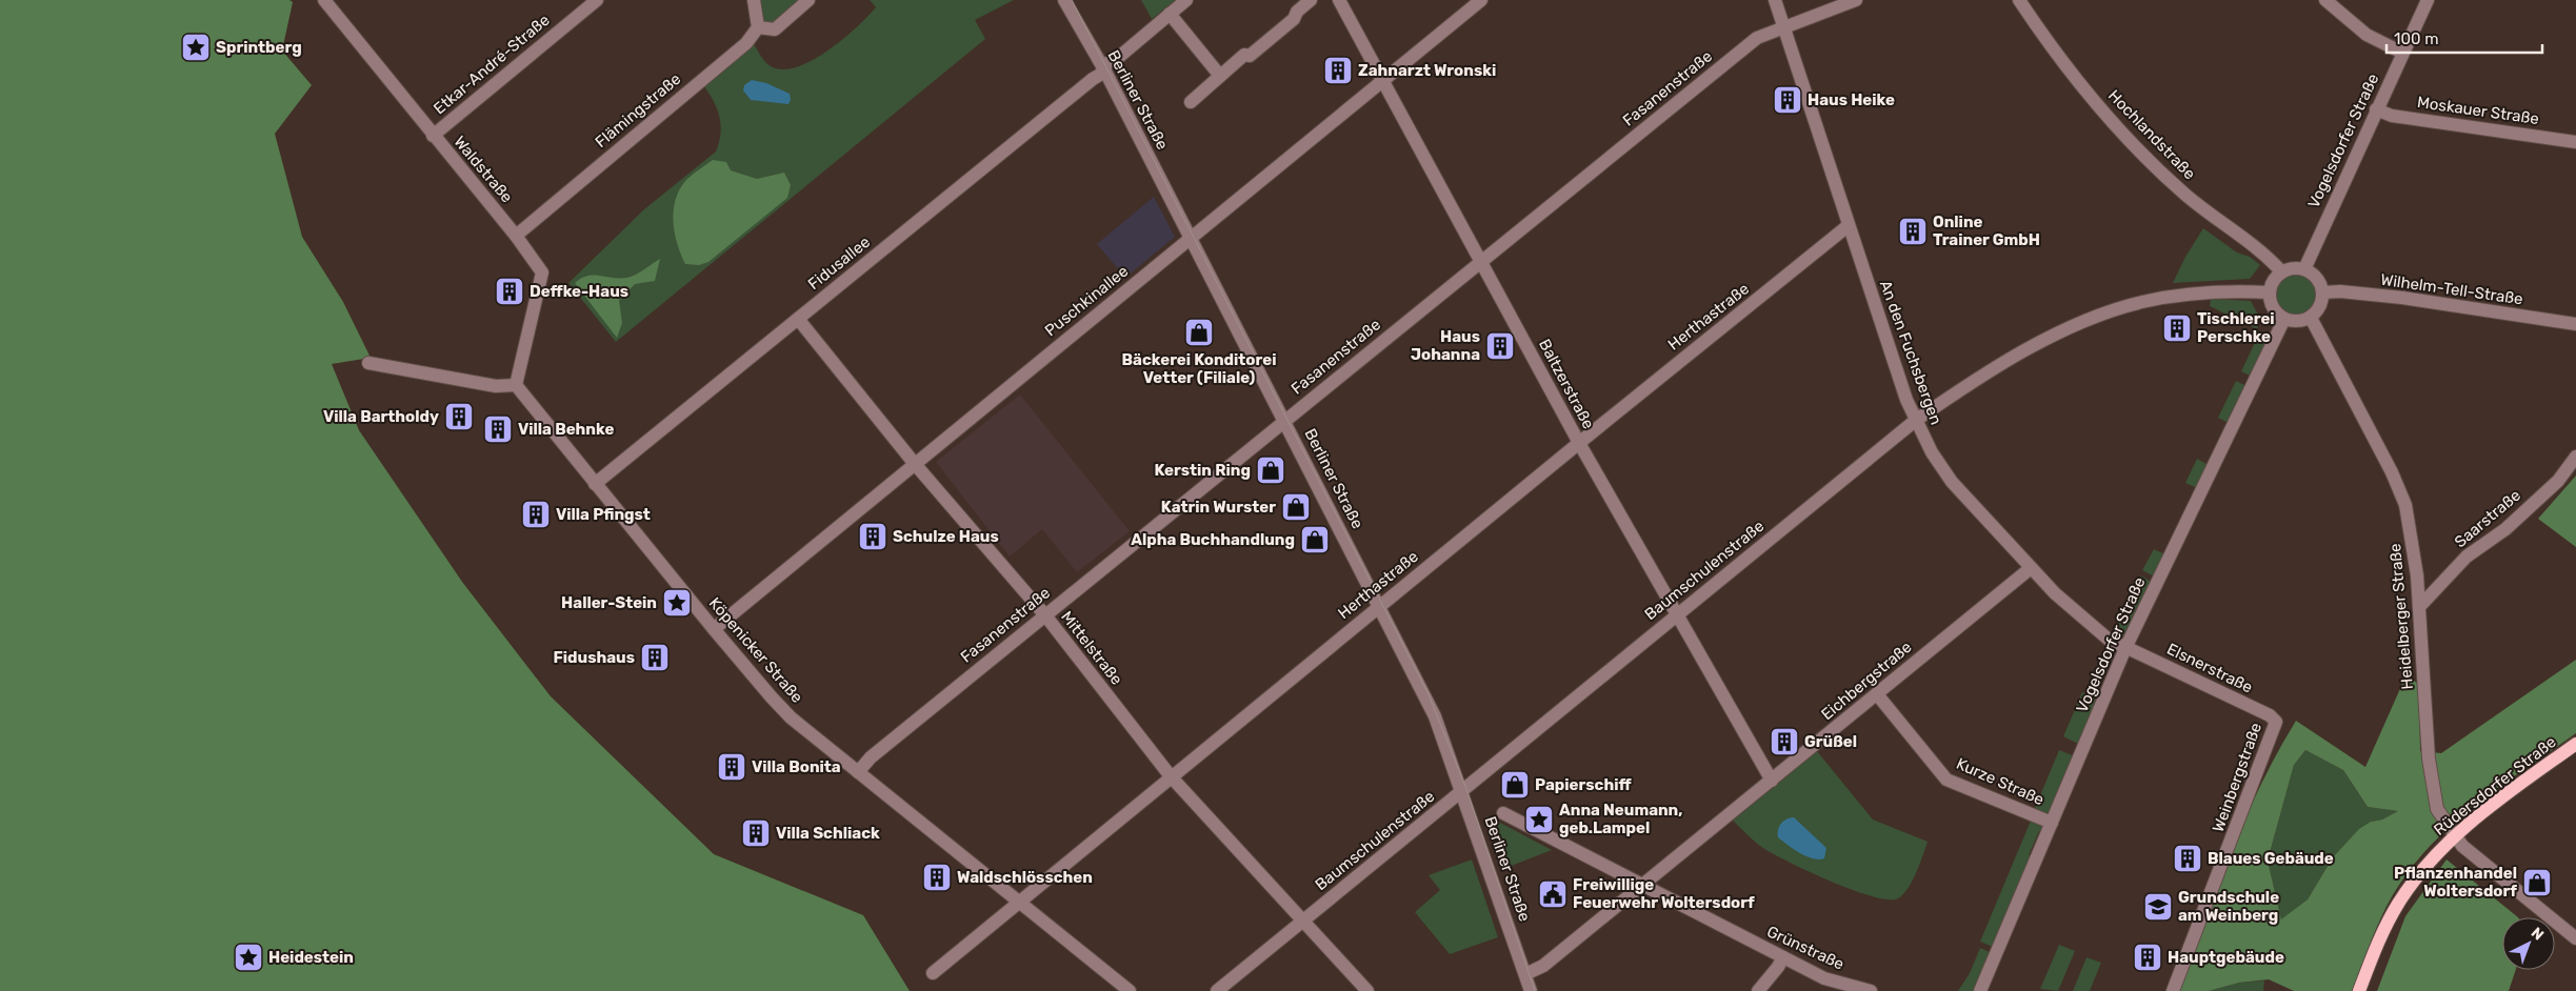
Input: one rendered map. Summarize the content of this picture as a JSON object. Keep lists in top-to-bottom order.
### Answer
{
  "streets": {
    "main road": ["Rüdersdorfer Straße"],
    "street": [
      "Etkar-André-Straße",
      "Fasanenstraße",
      "Berliner Straße",
      "Flämingstraße",
      "Moskauer Straße",
      "Hochlandstraße",
      "Vogelsdorfer Straße",
      "Waldstraße",
      "Fidusallee",
      "Wilhelm-Tell-Straße",
      "Puschkinallee",
      "Herthastraße",
      "An den Fuchsbergen",
      "Baltzerstraße",
      "Saarstraße",
      "Baumschulenstraße",
      "Heidelberger Straße",
      "Mittelstraße",
      "Köpenicker Straße",
      "Elsnerstraße",
      "Eichbergstraße",
      "Weinbergstraße",
      "Kurze Straße",
      "Grünstraße"
    ]
  },
  "crossings": [
    ["Etkar-André-Straße", "Waldstraße"],
    ["Fasanenstraße", "Berliner Straße"],
    ["Fasanenstraße", "An den Fuchsbergen"],
    ["Fasanenstraße", "Baltzerstraße"],
    ["Fasanenstraße", "Mittelstraße"],
    ["Fasanenstraße", "Köpenicker Straße"],
    ["Berliner Straße", "Fidusallee"],
    ["Berliner Straße", "Puschkinallee"],
    ["Berliner Straße", "Herthastraße"],
    ["Berliner Straße", "Baumschulenstraße"],
    ["Berliner Straße", "Eichbergstraße"],
    ["Flämingstraße", "Waldstraße"],
    ["Moskauer Straße", "Vogelsdorfer Straße"],
    ["Hochlandstraße", "Vogelsdorfer Straße"],
    ["Hochlandstraße", "Wilhelm-Tell-Straße"],
    ["Hochlandstraße", "Baumschulenstraße"],
    ["Hochlandstraße", "Heidelberger Straße"],
    ["Vogelsdorfer Straße", "Wilhelm-Tell-Straße"],
    ["Vogelsdorfer Straße", "An den Fuchsbergen"],
    ["Vogelsdorfer Straße", "Baumschulenstraße"],
    ["Vogelsdorfer Straße", "Heidelberger Straße"],
    ["Vogelsdorfer Straße", "Elsnerstraße"],
    ["Vogelsdorfer Straße", "Kurze Straße"],
    ["Waldstraße", "Köpenicker Straße"],
    ["Fidusallee", "Mittelstraße"],
    ["Fidusallee", "Köpenicker Straße"],
    ["Wilhelm-Tell-Straße", "Baumschulenstraße"],
    ["Wilhelm-Tell-Straße", "Heidelberger Straße"],
    ["Puschkinallee", "Baltzerstraße"],
    ["Puschkinallee", "Mittelstraße"],
    ["Puschkinallee", "Köpenicker Straße"],
    ["Herthastraße", "An den Fuchsbergen"],
    ["Herthastraße", "Baltzerstraße"],
    ["Herthastraße", "Mittelstraße"],
    ["Herthastraße", "Köpenicker Straße"],
    ["An den Fuchsbergen", "Baumschulenstraße"],
    ["An den Fuchsbergen", "Elsnerstraße"],
    ["An den Fuchsbergen", "Eichbergstraße"],
    ["Baltzerstraße", "Baumschulenstraße"],
    ["Baltzerstraße", "Eichbergstraße"],
    ["Saarstraße", "Heidelberger Straße"],
    ["Baumschulenstraße", "Heidelberger Straße"],
    ["Baumschulenstraße", "Mittelstraße"],
    ["Heidelberger Straße", "Rüdersdorfer Straße"],
    ["Elsnerstraße", "Weinbergstraße"],
    ["Eichbergstraße", "Kurze Straße"],
    ["Eichbergstraße", "Grünstraße"]
  ],
  "places": {
    "place": [
      "Sprintberg",
      "Haller-Stein",
      "Anna Neumann, geb.Lampel",
      "Heidestein"
    ],
    "building": [
      "Zahnarzt Wronski",
      "Haus Heike",
      "Online Trainer GmbH",
      "Deffke-Haus",
      "Tischlerei Perschke",
      "Haus Johanna",
      "Villa Bartholdy",
      "Villa Behnke",
      "Villa Pfingst",
      "Schulze Haus",
      "Fidushaus",
      "Grüßel",
      "Villa Bonita",
      "Villa Schliack",
      "Blaues Gebäude",
      "Waldschlösschen",
      "Hauptgebäude"
    ],
    "shop": [
      "Bäckerei Konditorei Vetter (Filiale)",
      "Kerstin Ring",
      "Katrin Wurster",
      "Alpha Buchhandlung",
      "Papierschiff",
      "Pflanzenhandel Woltersdorf"
    ],
    "public building": ["Freiwillige Feuerwehr Woltersdorf"],
    "school or university": ["Grundschule am Weinberg"]
  },
  "scale_bar": "100 m",
  "north": "top right"
}
